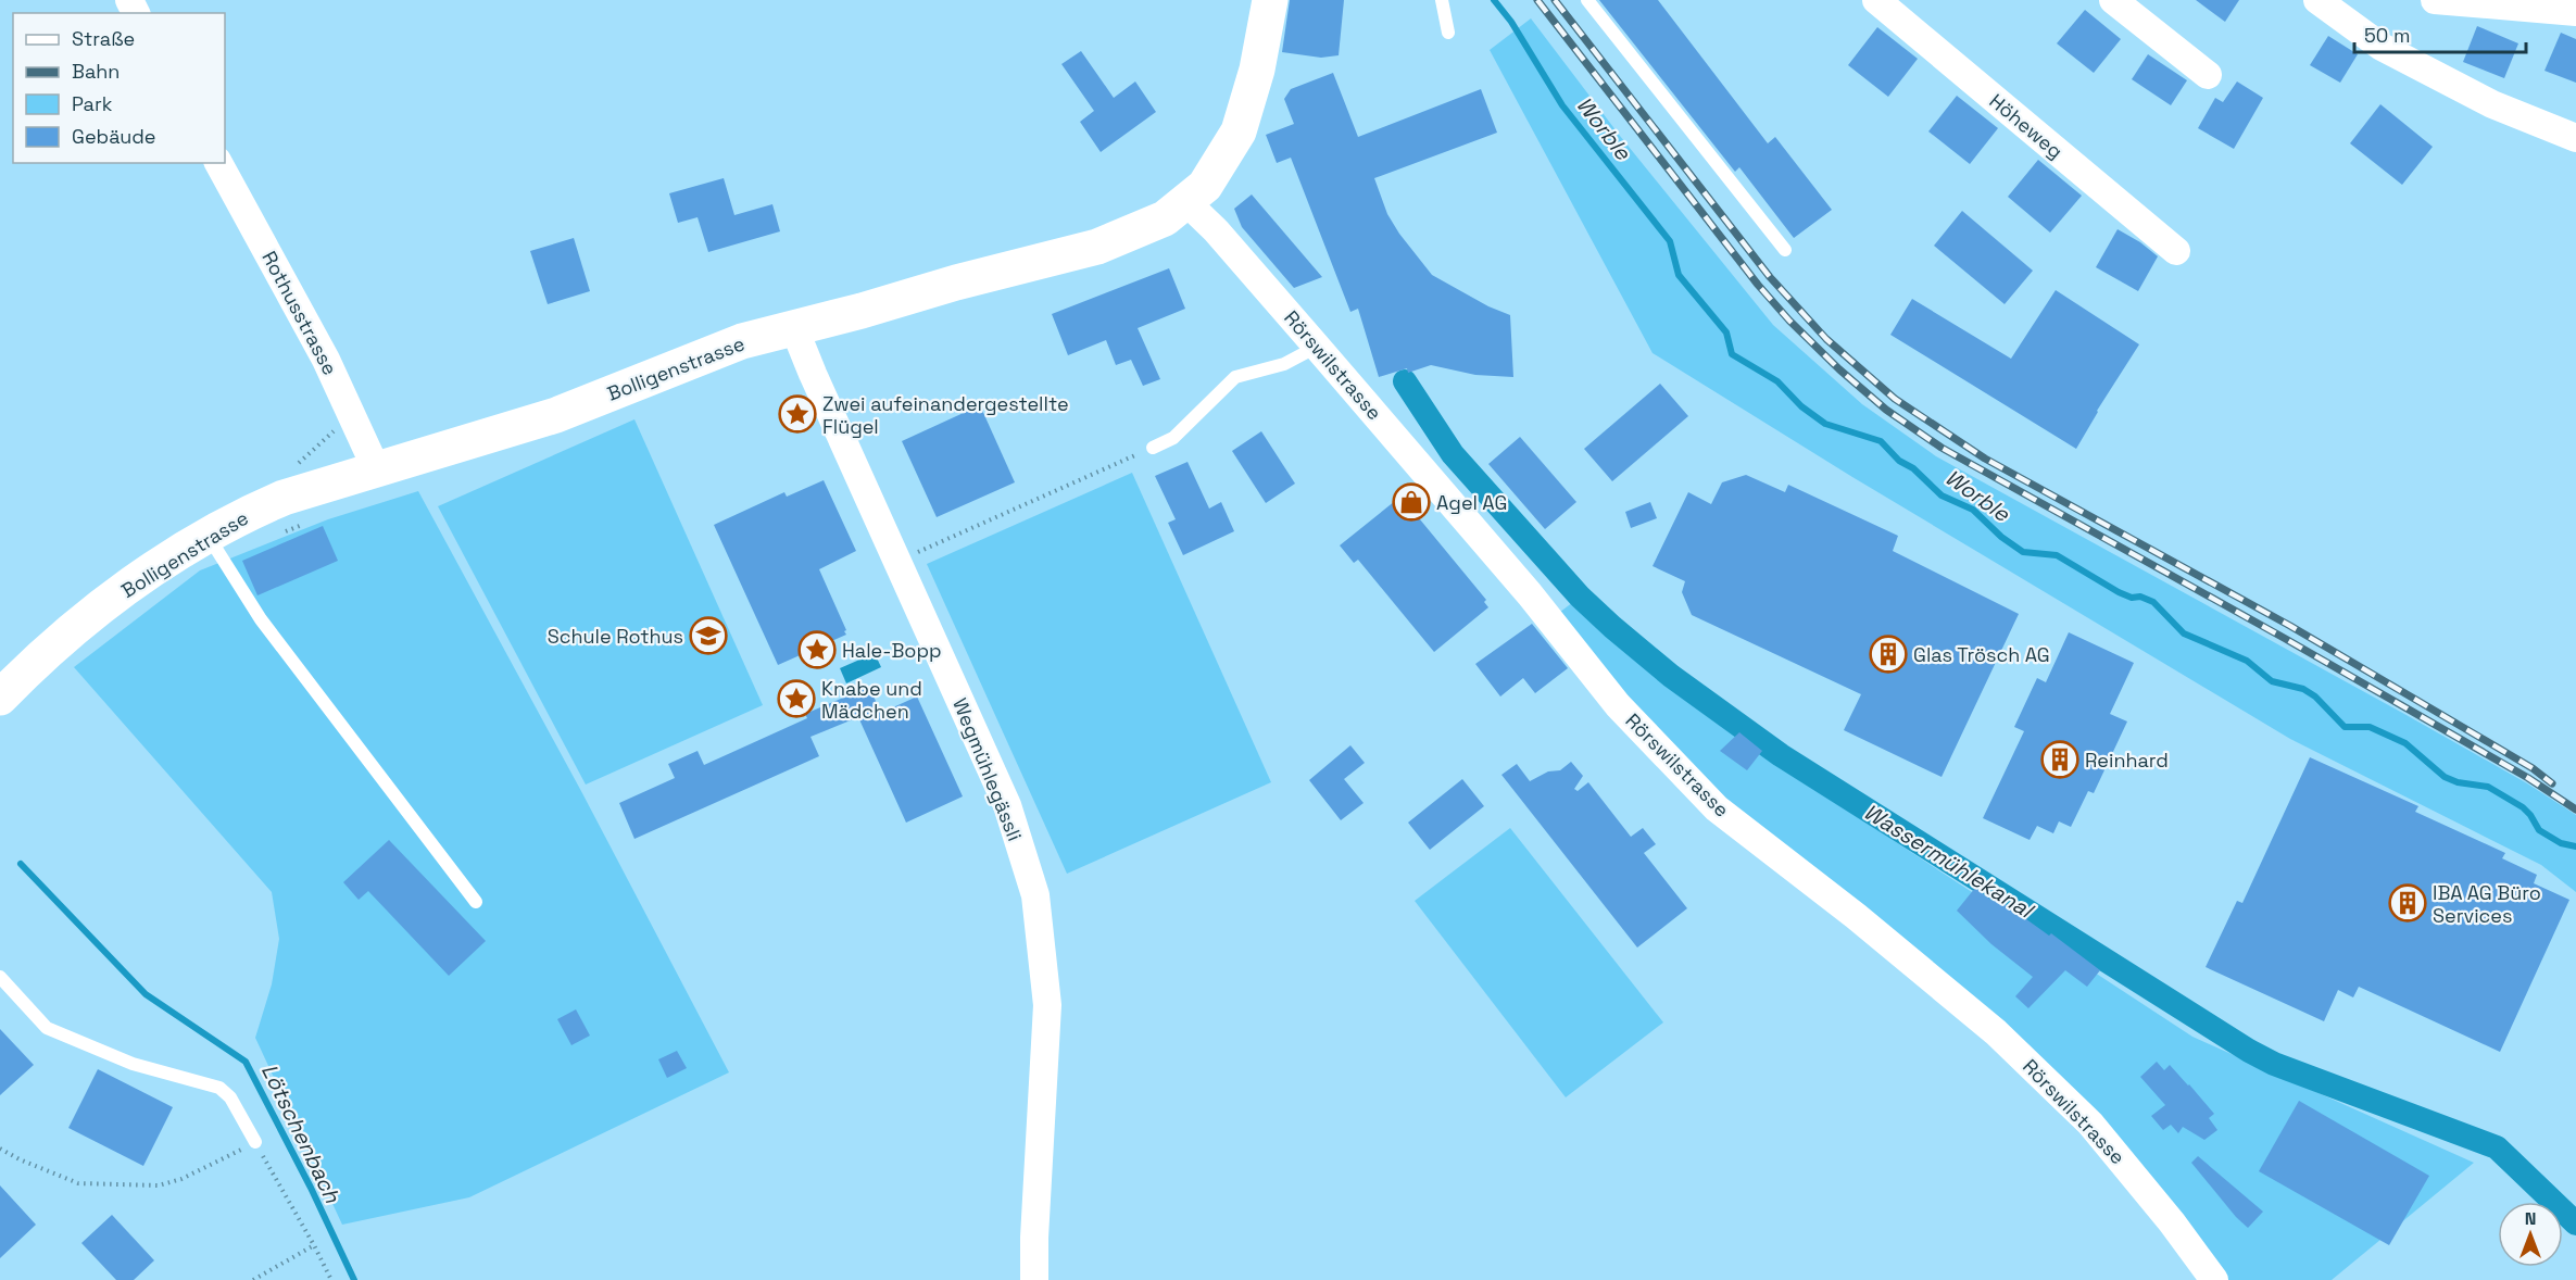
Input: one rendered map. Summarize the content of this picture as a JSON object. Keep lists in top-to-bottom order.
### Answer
{
  "streets": {
    "main road": ["Bolligenstrasse"],
    "street": [
      "Höheweg",
      "Rothusstrasse",
      "Rörswilstrasse",
      "Wegmühlegässli"
    ]
  },
  "crossings": [
    ["Rothusstrasse", "Bolligenstrasse"],
    ["Rörswilstrasse", "Bolligenstrasse"],
    ["Bolligenstrasse", "Wegmühlegässli"]
  ],
  "water": ["Worble", "Wassermühlekanal", "Lötschenbach"],
  "places": {
    "place": ["Zwei aufeinandergestellte Flügel", "Hale-Bopp", "Knabe und Mädchen"],
    "shop": ["Agel AG"],
    "school or university": ["Schule Rothus"],
    "building": ["Glas Trösch AG", "Reinhard", "IBA AG Büro Services"]
  },
  "legend": [
    "Straße",
    "Bahn",
    "Park",
    "Gebäude"
  ],
  "scale_bar": "50 m",
  "north": "top"
}
